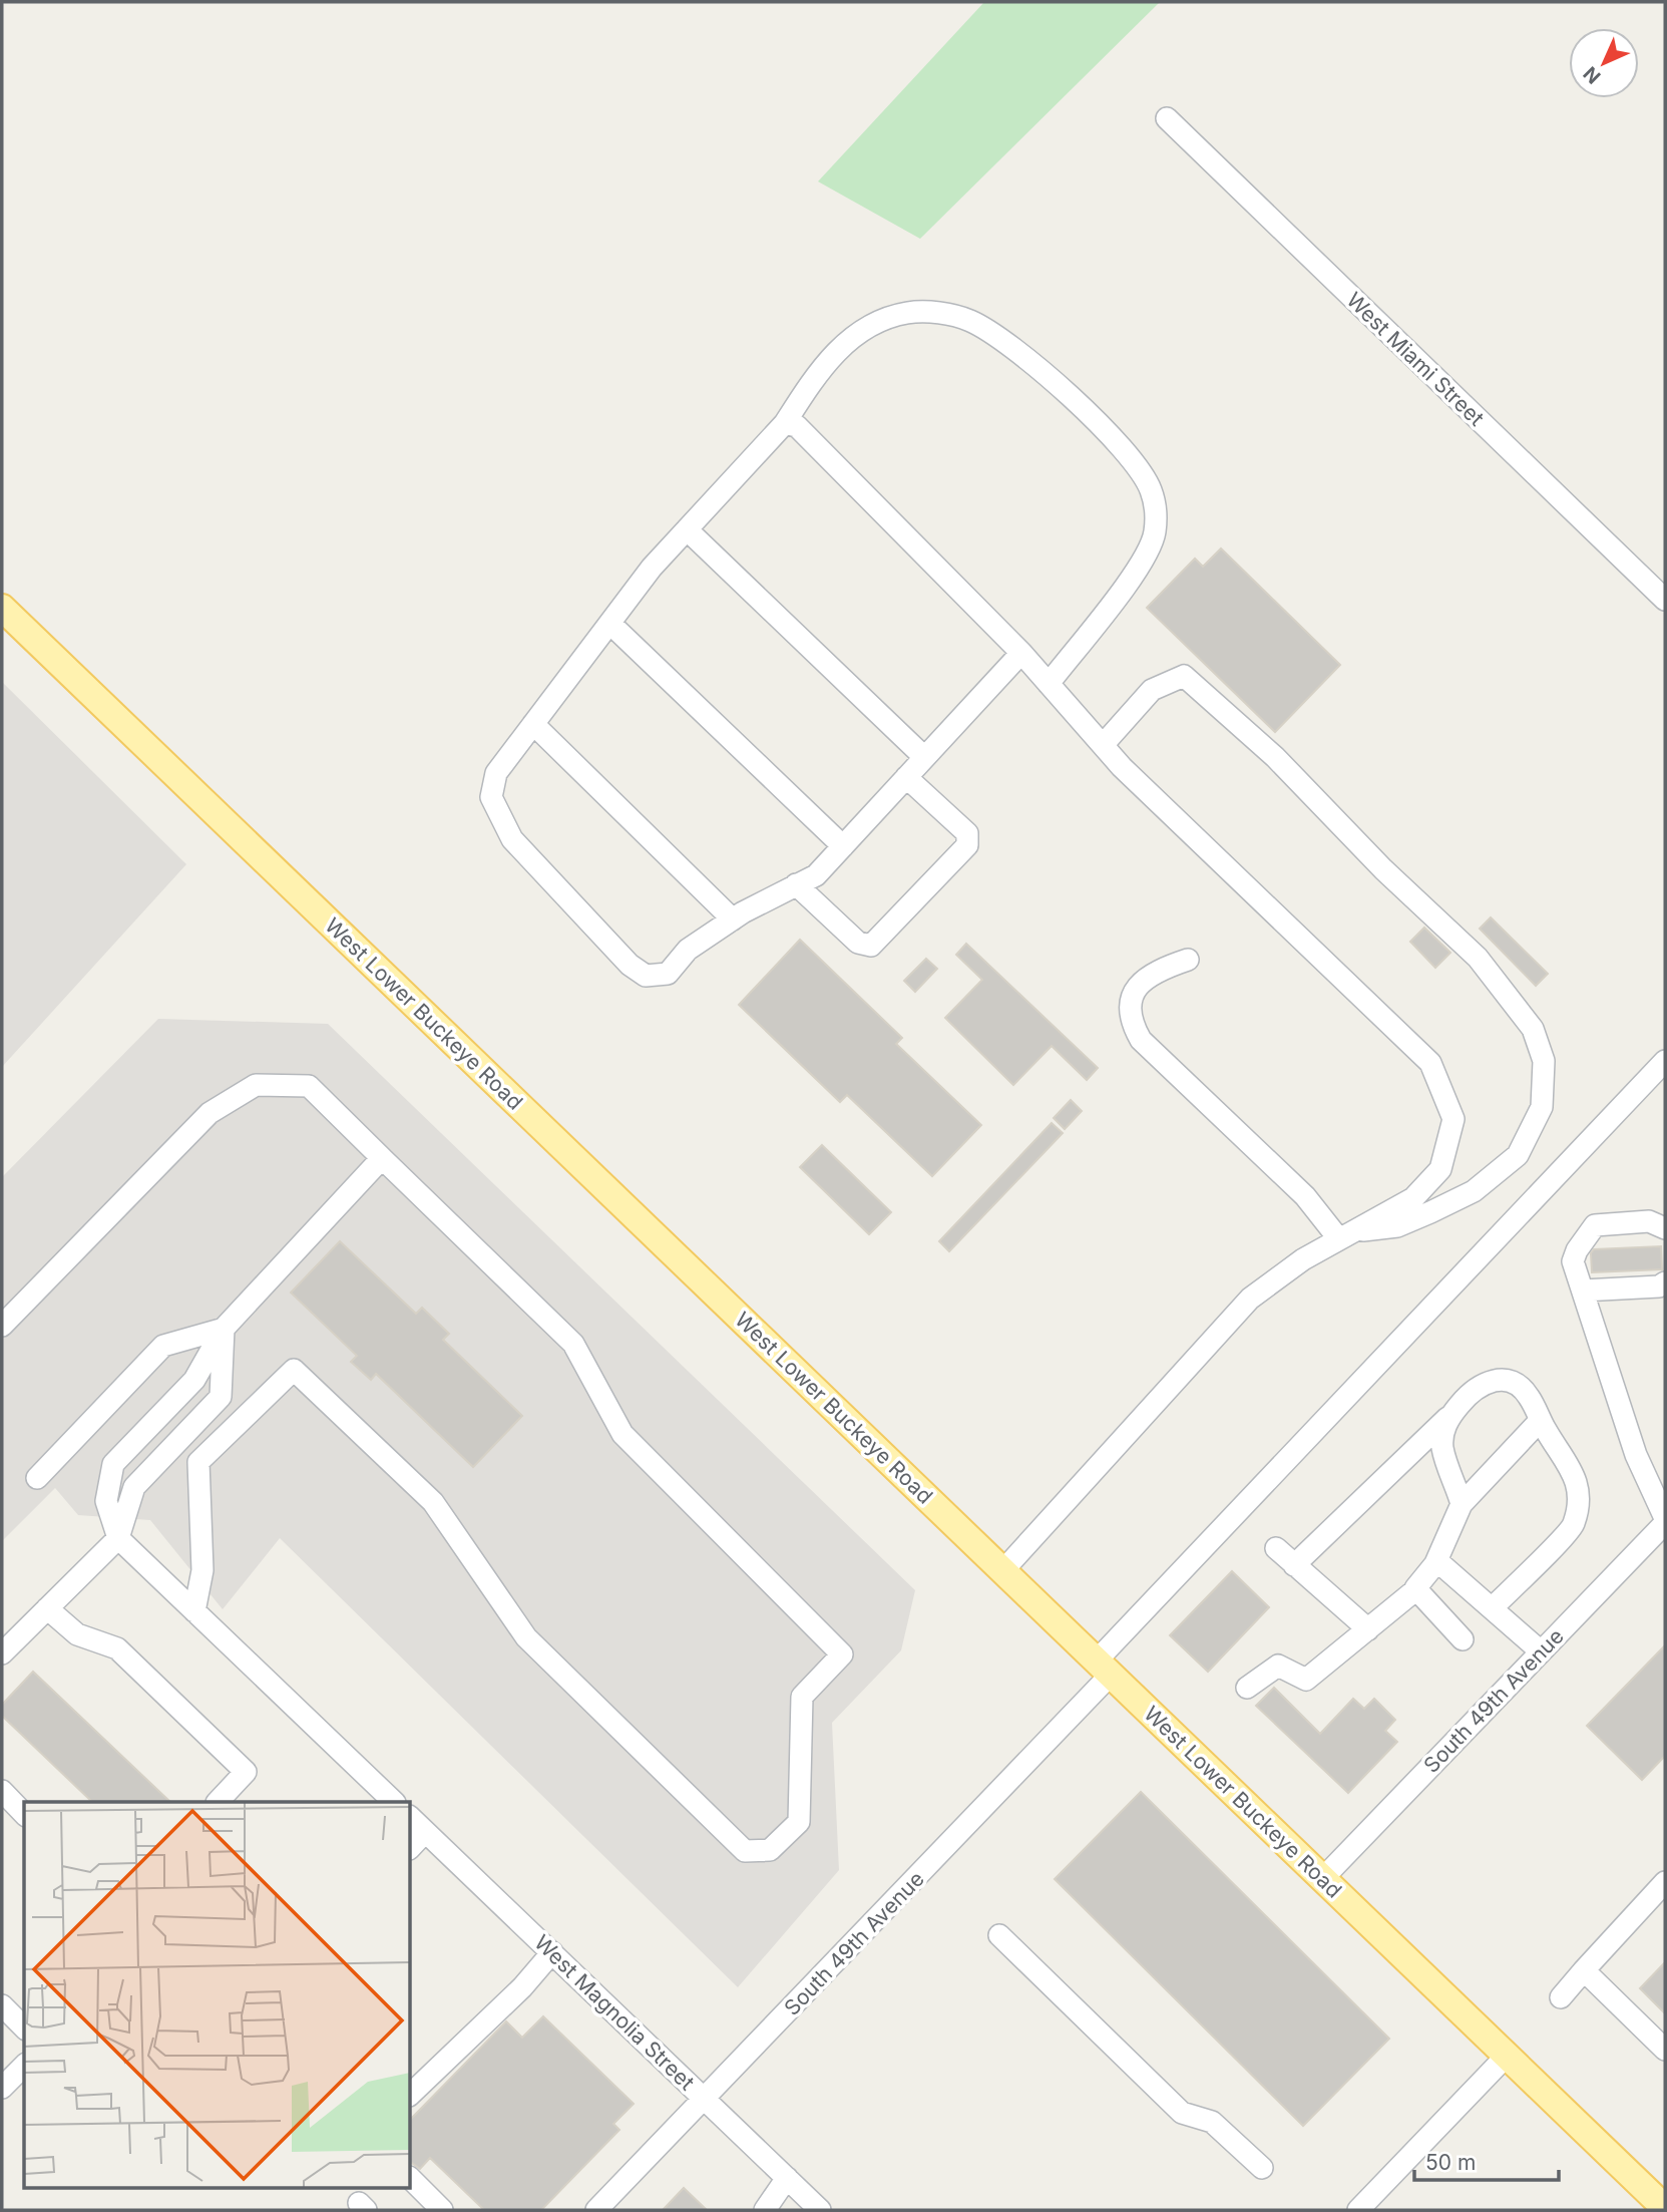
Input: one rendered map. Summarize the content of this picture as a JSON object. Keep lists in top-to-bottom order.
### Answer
{
  "streets": {
    "main road": ["West Lower Buckeye Road"],
    "street": ["West Miami Street", "South 49th Avenue", "West Magnolia Street"]
  },
  "crossings": [
    ["West Lower Buckeye Road", "South 49th Avenue"],
    ["South 49th Avenue", "West Magnolia Street"]
  ],
  "scale_bar": "50 m",
  "north": "bottom left"
}
